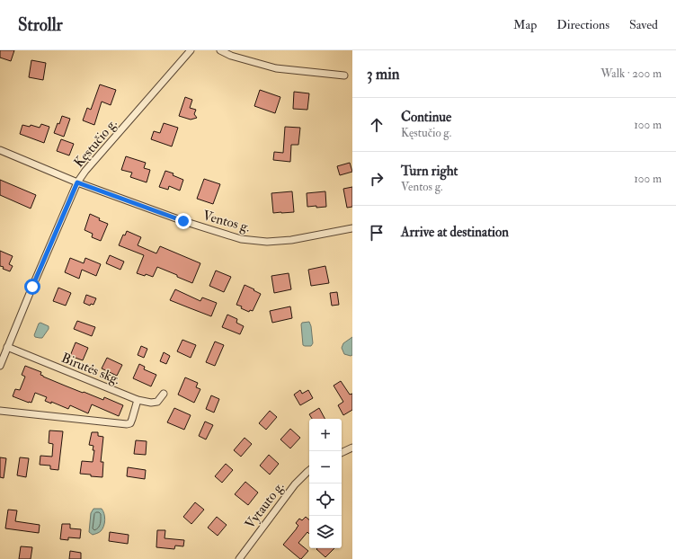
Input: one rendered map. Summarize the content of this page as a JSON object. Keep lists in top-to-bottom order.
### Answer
{
  "streets": {
    "street": [
      "Kęstučio g.",
      "Ventos g.",
      "Birutės skg.",
      "Vytauto g."
    ]
  },
  "crossings": [
    ["Kęstučio g.", "Ventos g."],
    ["Kęstučio g.", "Birutės skg."]
  ],
  "page": {
    "header": "Strollr",
    "nav": ["Map", "Directions", "Saved"],
    "heading": ["3 min", "Walk · 200 m"],
    "list": [
      ["Continue", "Kęstučio g.", "100 m"],
      ["Turn right", "Ventos g.", "100 m"],
      "Arrive at destination"
    ],
    "map_buttons": ["+", "−"]
  }
}
